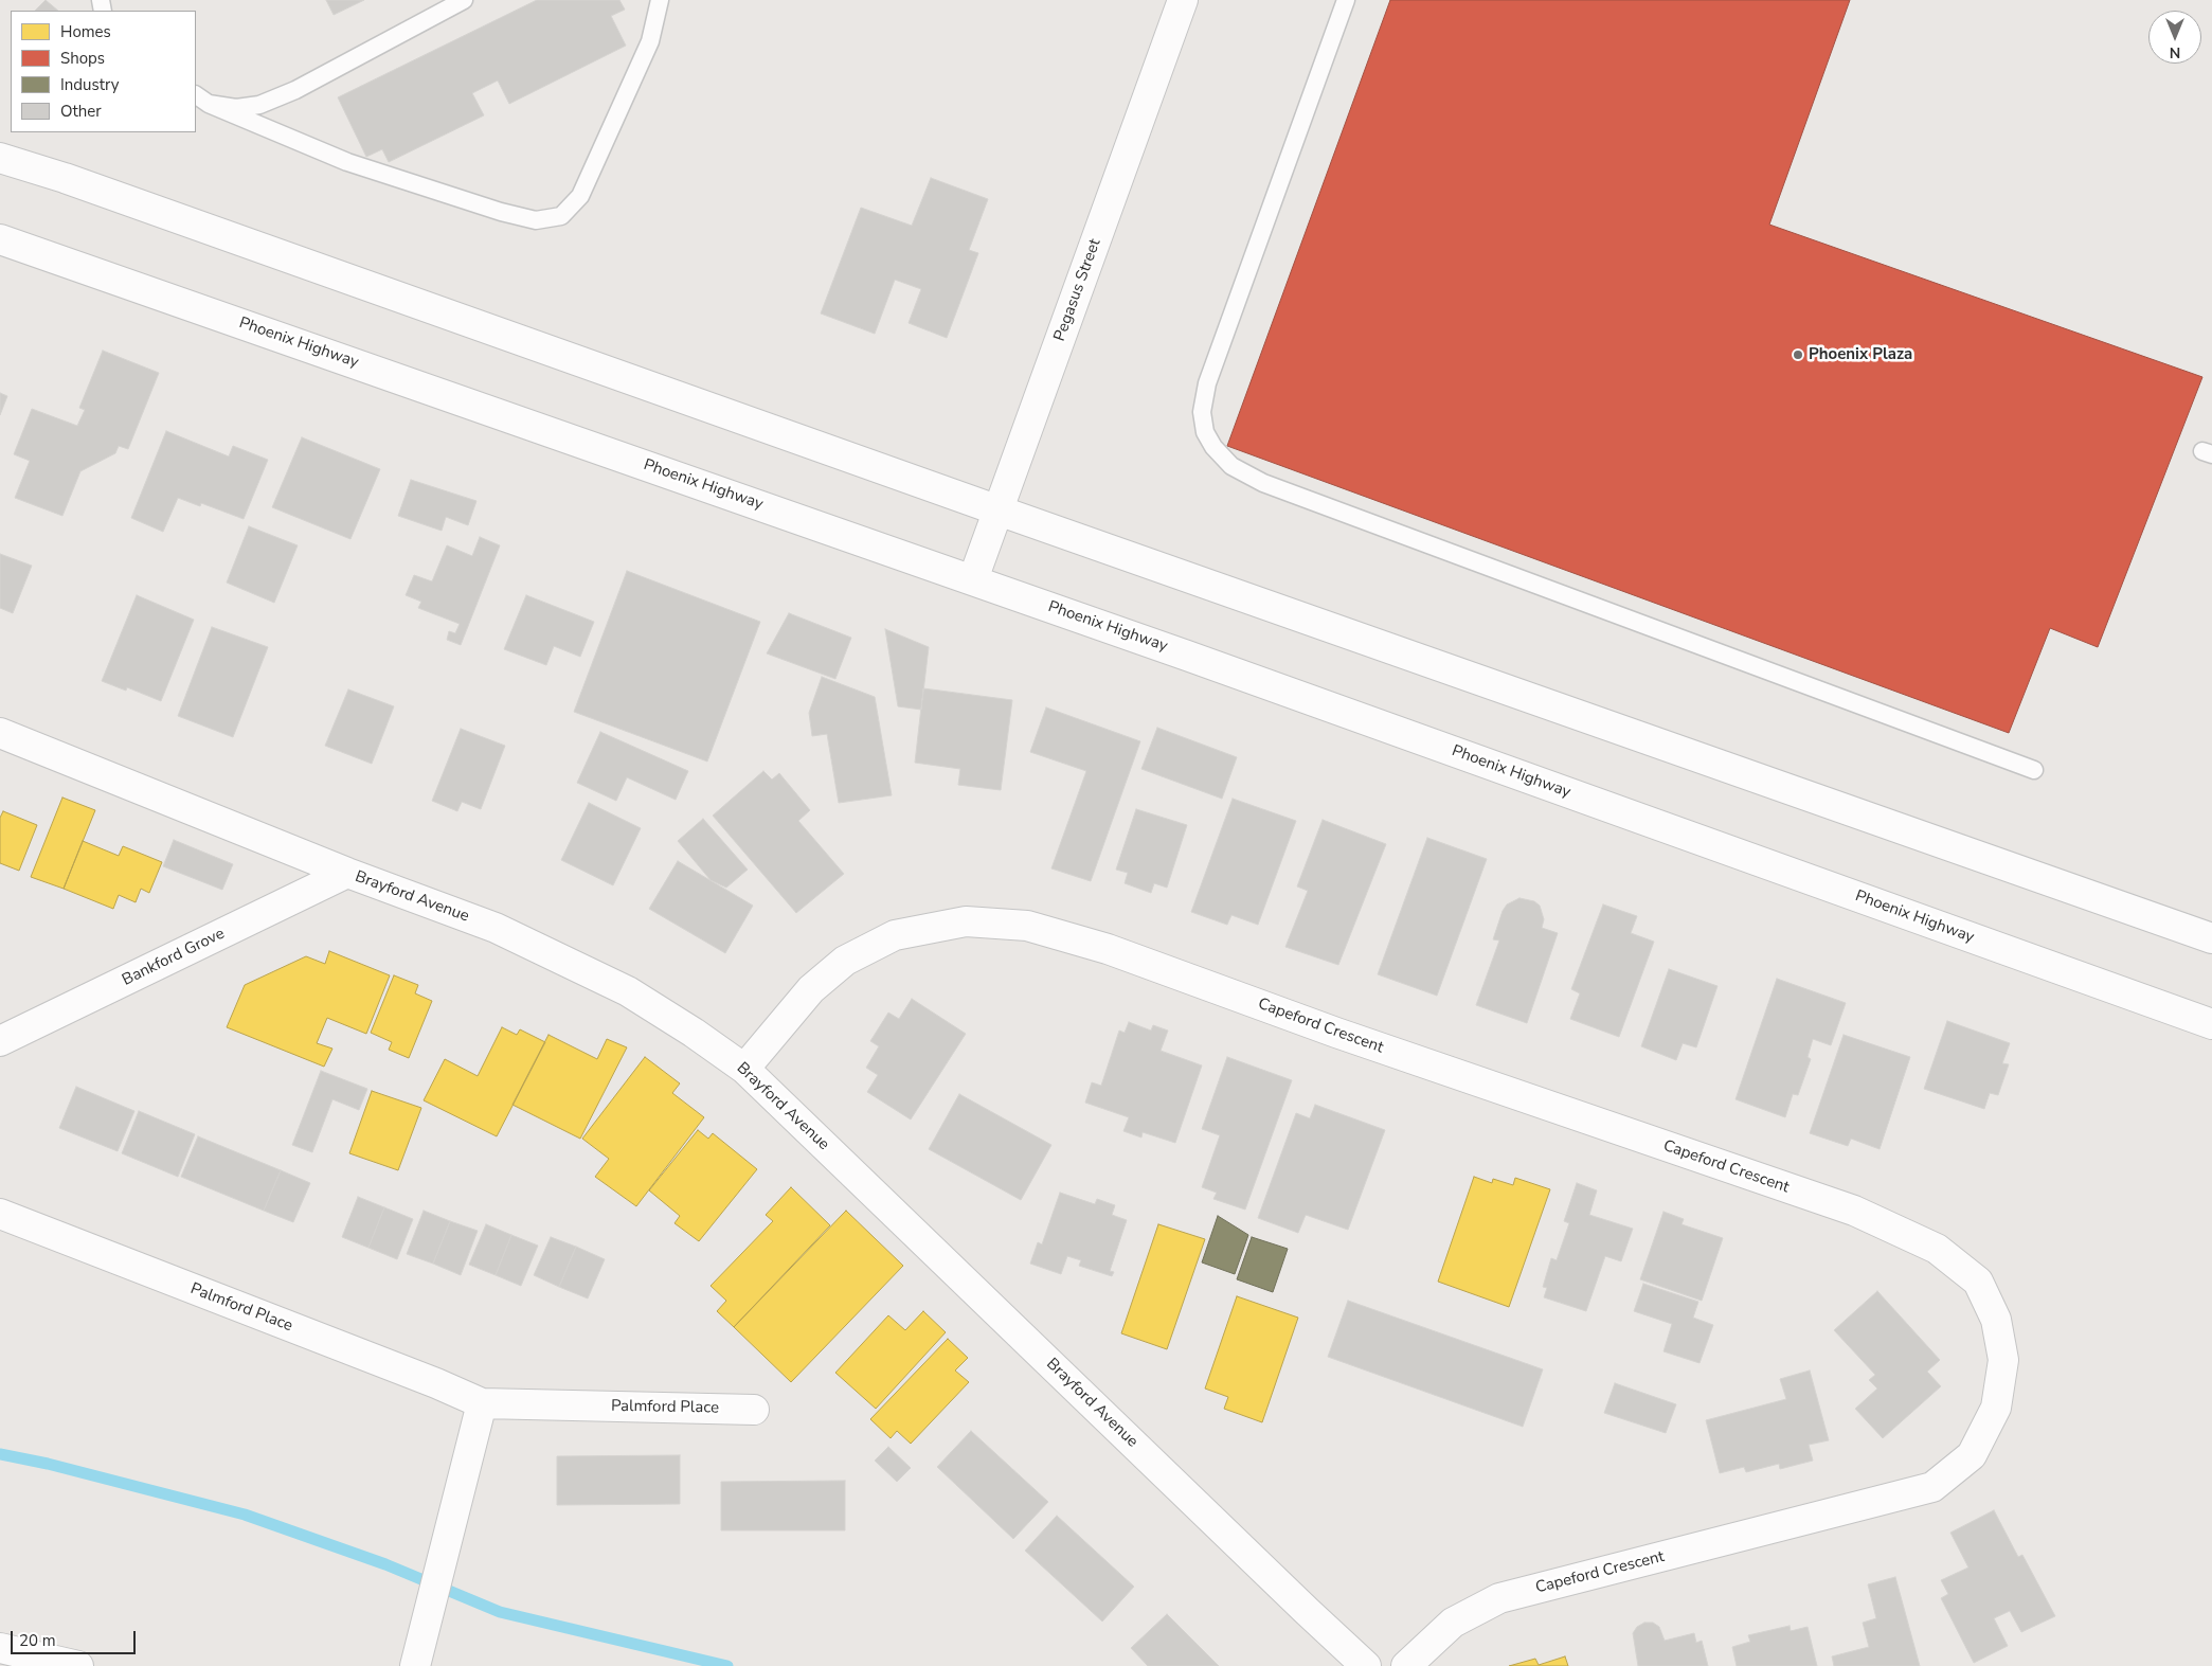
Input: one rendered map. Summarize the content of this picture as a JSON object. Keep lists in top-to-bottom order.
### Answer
{
  "streets": {
    "street": [
      "Pegasus Street",
      "Phoenix Highway",
      "Brayford Avenue",
      "Bankford Grove",
      "Capeford Crescent",
      "Palmford Place"
    ]
  },
  "crossings": [
    ["Pegasus Street", "Phoenix Highway"],
    ["Brayford Avenue", "Bankford Grove"],
    ["Brayford Avenue", "Capeford Crescent"]
  ],
  "places": ["Phoenix Plaza"],
  "legend": [
    "Homes",
    "Shops",
    "Industry",
    "Other"
  ],
  "scale_bar": "20 m",
  "north": "bottom"
}
